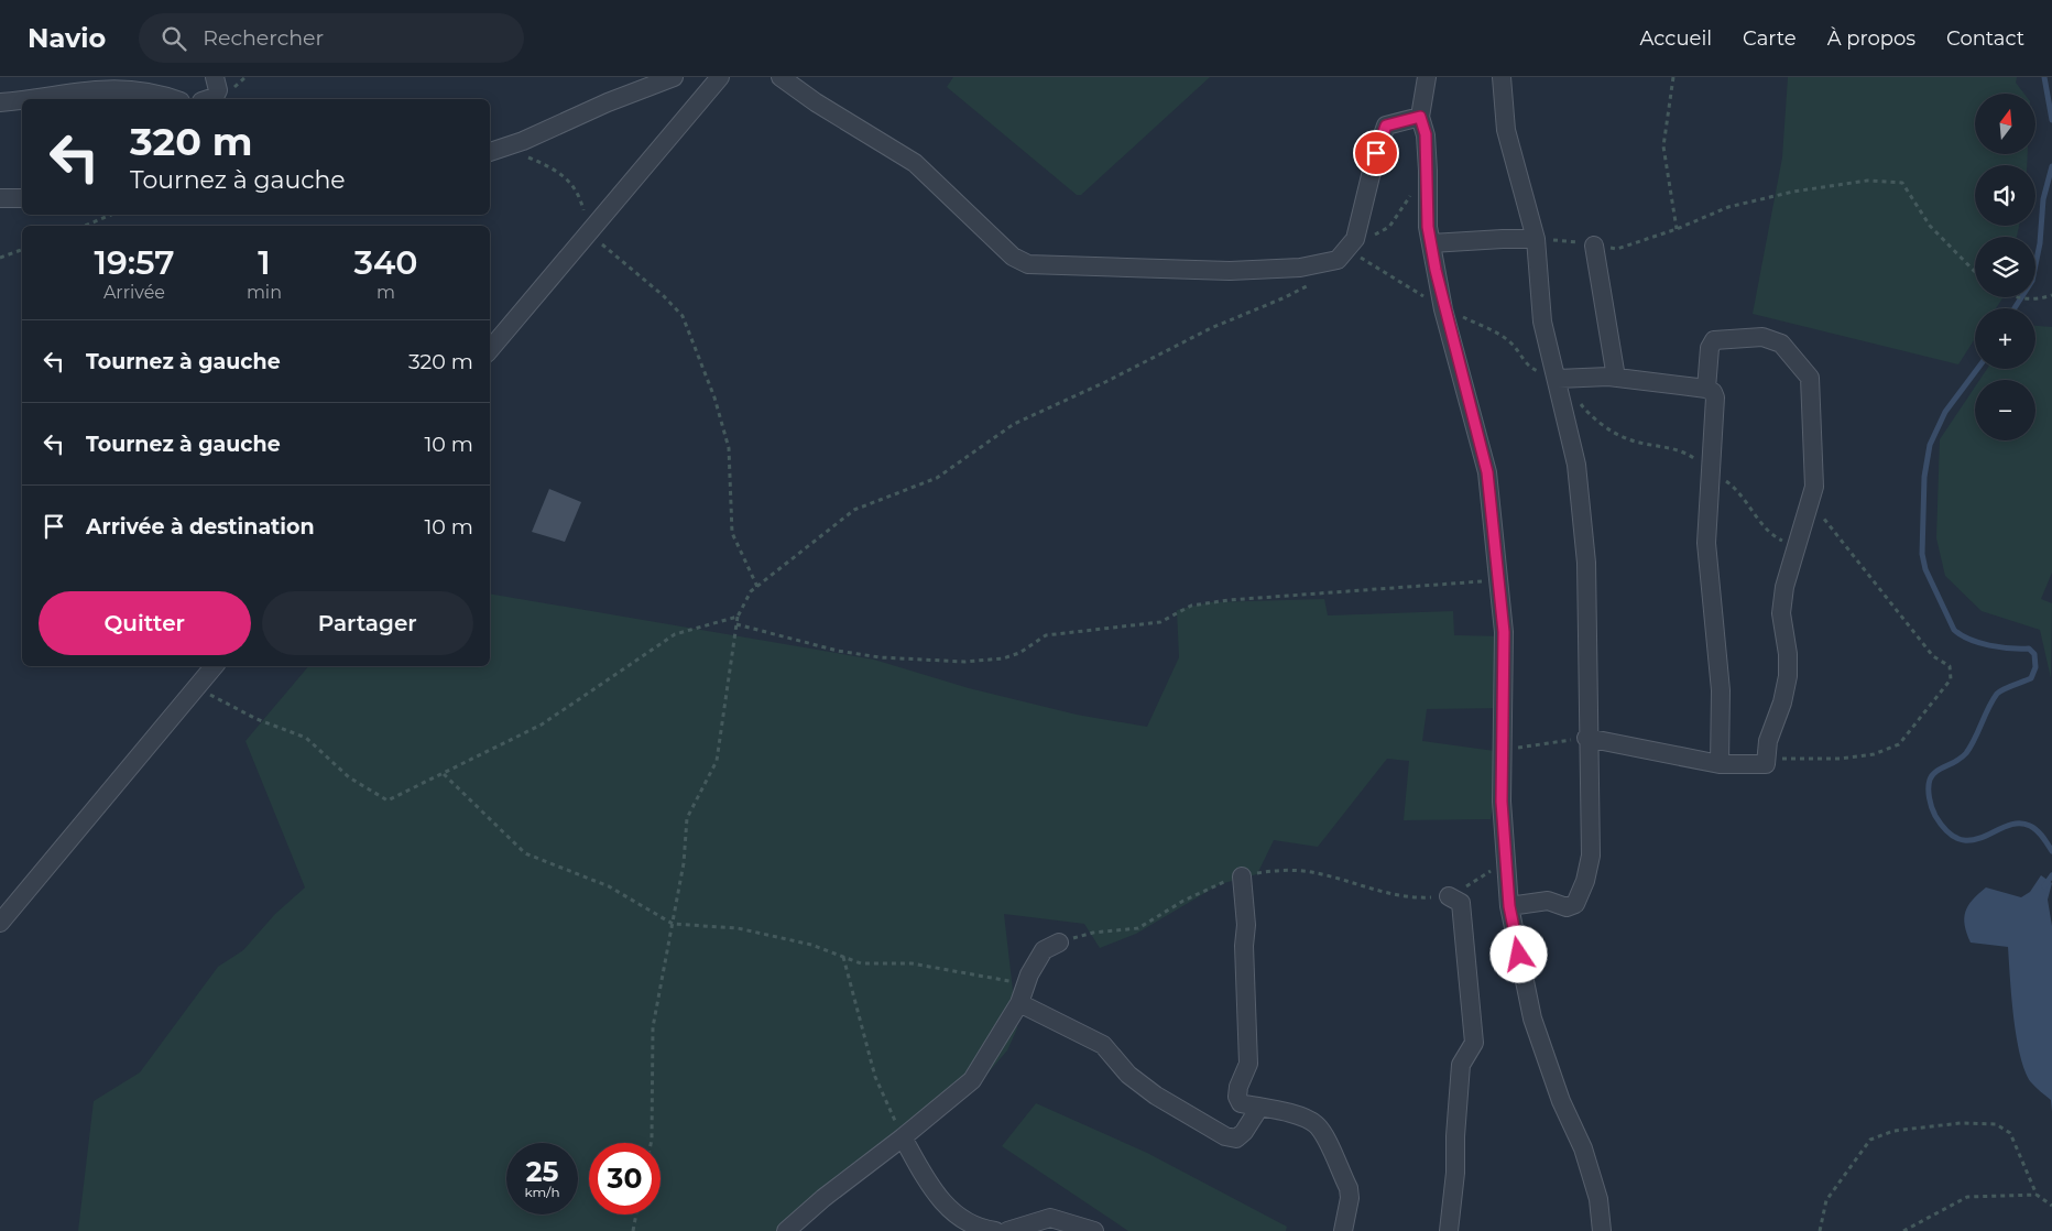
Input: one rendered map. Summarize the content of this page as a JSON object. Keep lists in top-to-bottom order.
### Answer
{
  "north": "top",
  "page": {
    "header": "Navio",
    "search": "Rechercher",
    "nav": [
      "Accueil",
      "Carte",
      "À propos",
      "Contact"
    ],
    "map_buttons": ["+", "−"],
    "turn": ["320 m", "Tournez à gauche"],
    "eta": [
      "19:57",
      "Arrivée",
      "1",
      "min",
      "340",
      "m"
    ],
    "list": [
      {
        "name": "Tournez à gauche",
        "value": "320 m"
      },
      {
        "name": "Tournez à gauche",
        "value": "10 m"
      },
      {
        "name": "Arrivée à destination",
        "value": "10 m"
      }
    ],
    "buttons": ["Quitter", "Partager"],
    "speed": "25 km/h",
    "limit": "30"
  }
}
